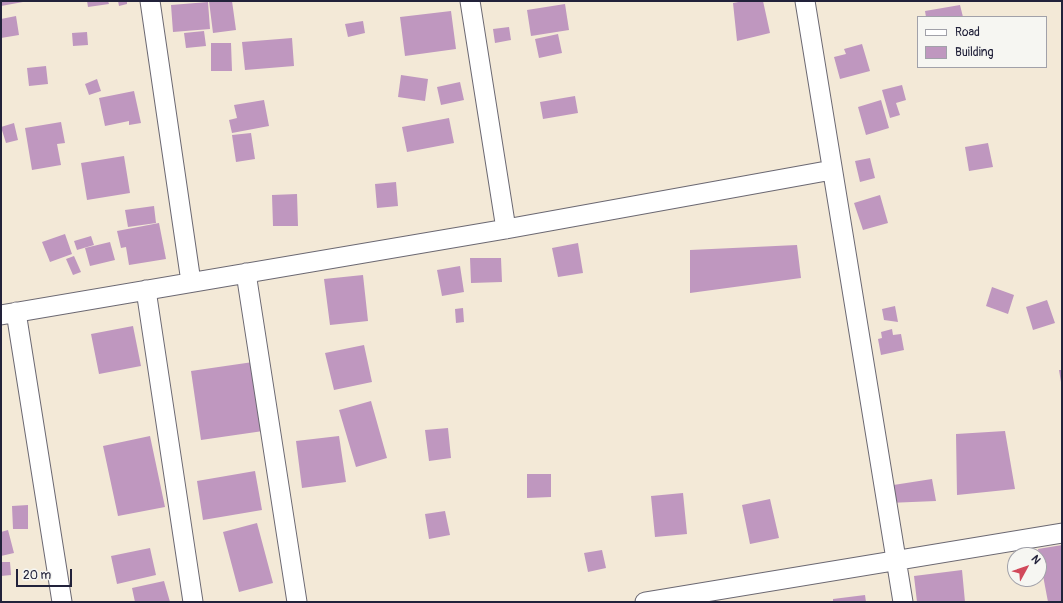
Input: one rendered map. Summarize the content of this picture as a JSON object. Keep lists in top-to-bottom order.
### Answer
{
  "legend": ["Road", "Building"],
  "scale_bar": "20 m",
  "north": "top right"
}
